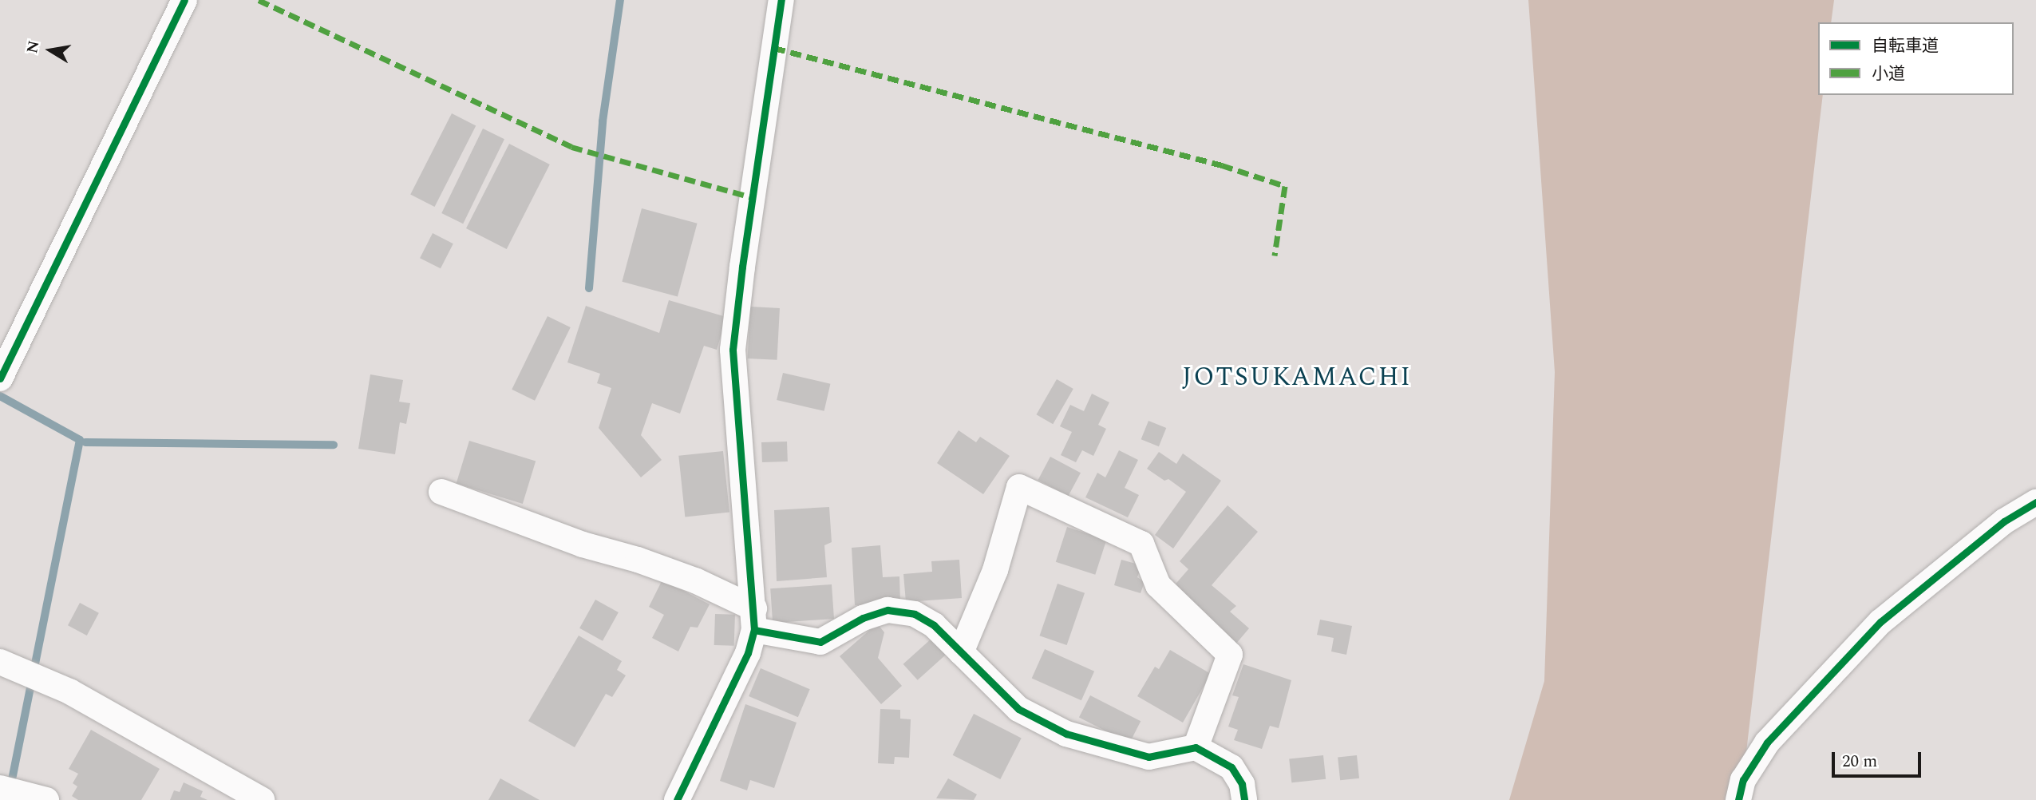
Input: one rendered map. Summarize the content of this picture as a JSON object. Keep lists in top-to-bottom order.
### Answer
{
  "districts": ["JOTSUKAMACHI"],
  "legend": ["自転車道", "小道"],
  "scale_bar": "20 m",
  "north": "left"
}
